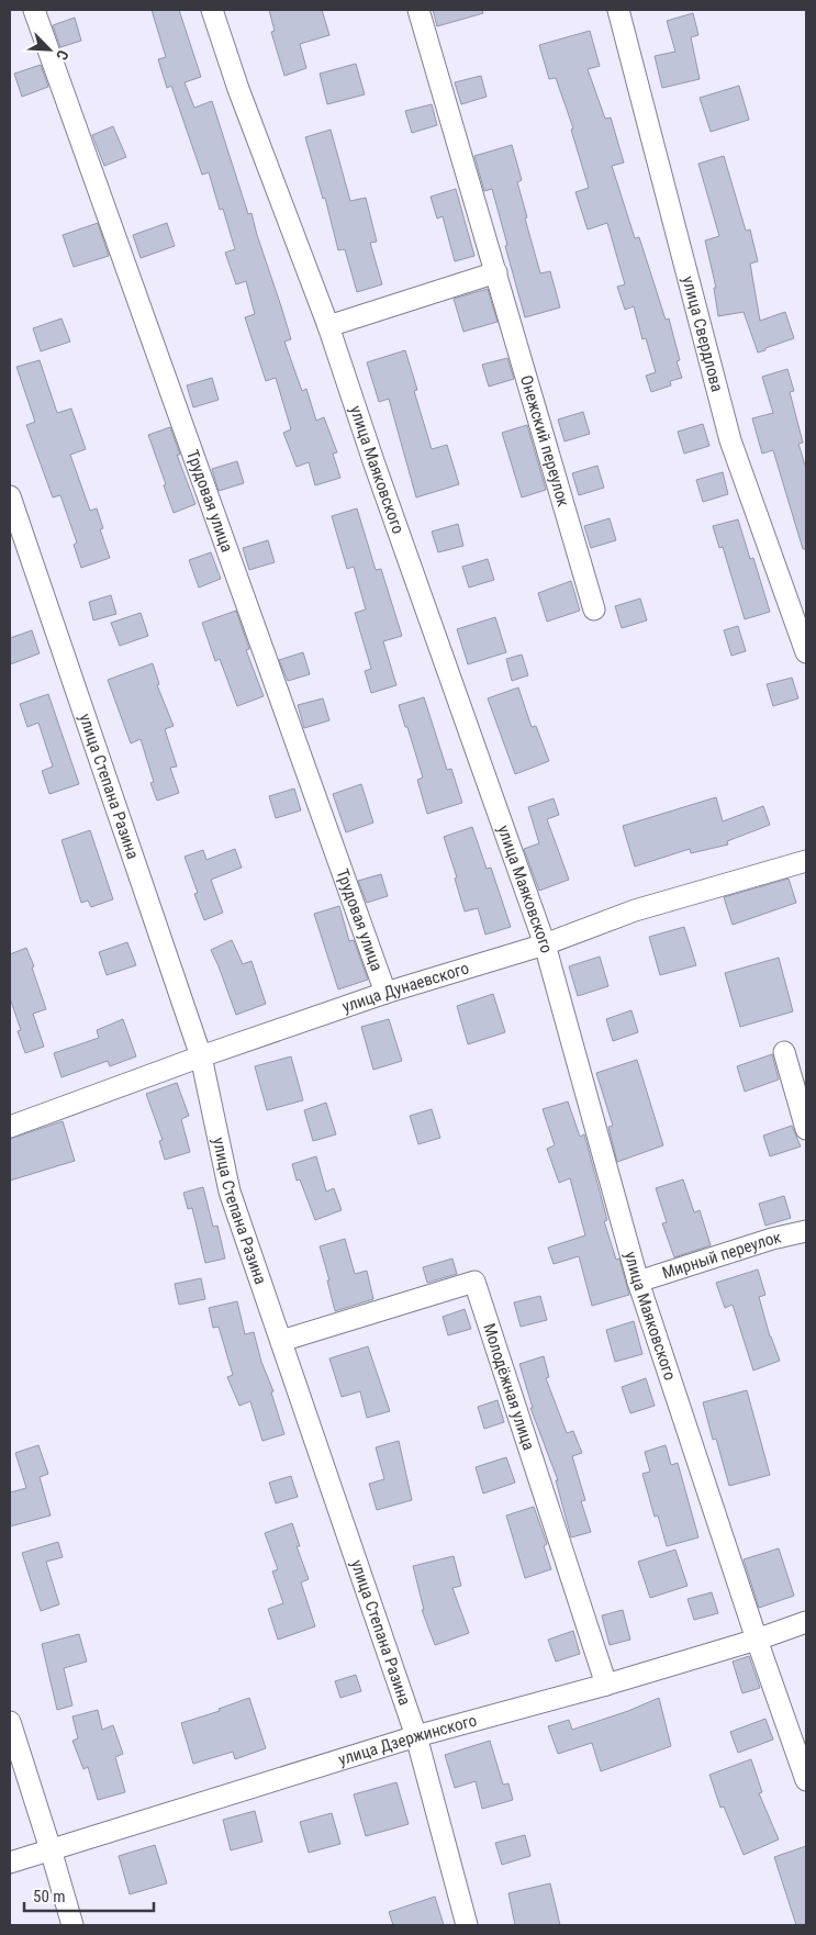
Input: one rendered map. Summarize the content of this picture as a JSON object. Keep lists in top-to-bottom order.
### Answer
{
  "streets": {
    "street": [
      "улица Свердлова",
      "Онежский переулок",
      "улица Маяковского",
      "Трудовая улица",
      "улица Степана Разина",
      "улица Дунаевского",
      "Мирный переулок",
      "Молодёжная улица",
      "улица Дзержинского"
    ]
  },
  "crossings": [
    ["улица Маяковского", "улица Дунаевского"],
    ["улица Маяковского", "Мирный переулок"],
    ["улица Маяковского", "улица Дзержинского"],
    ["Трудовая улица", "улица Дунаевского"],
    ["улица Степана Разина", "улица Дунаевского"],
    ["улица Степана Разина", "Молодёжная улица"],
    ["улица Степана Разина", "улица Дзержинского"],
    ["Молодёжная улица", "улица Дзержинского"]
  ],
  "scale_bar": "50 m",
  "north": "bottom right"
}
